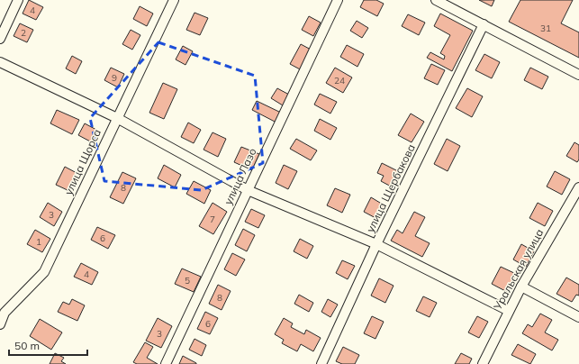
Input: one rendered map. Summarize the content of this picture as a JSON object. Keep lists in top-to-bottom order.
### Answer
{
  "streets": {
    "street": [
      "улица Щорса",
      "улица Лазо",
      "улица Щербакова",
      "Уральская улица"
    ]
  },
  "house_numbers": [
    "4",
    "31",
    "2",
    "9",
    "24",
    "8",
    "3",
    "7",
    "6",
    "1",
    "4",
    "5",
    "8",
    "6",
    "3"
  ],
  "scale_bar": "50 m"
}
